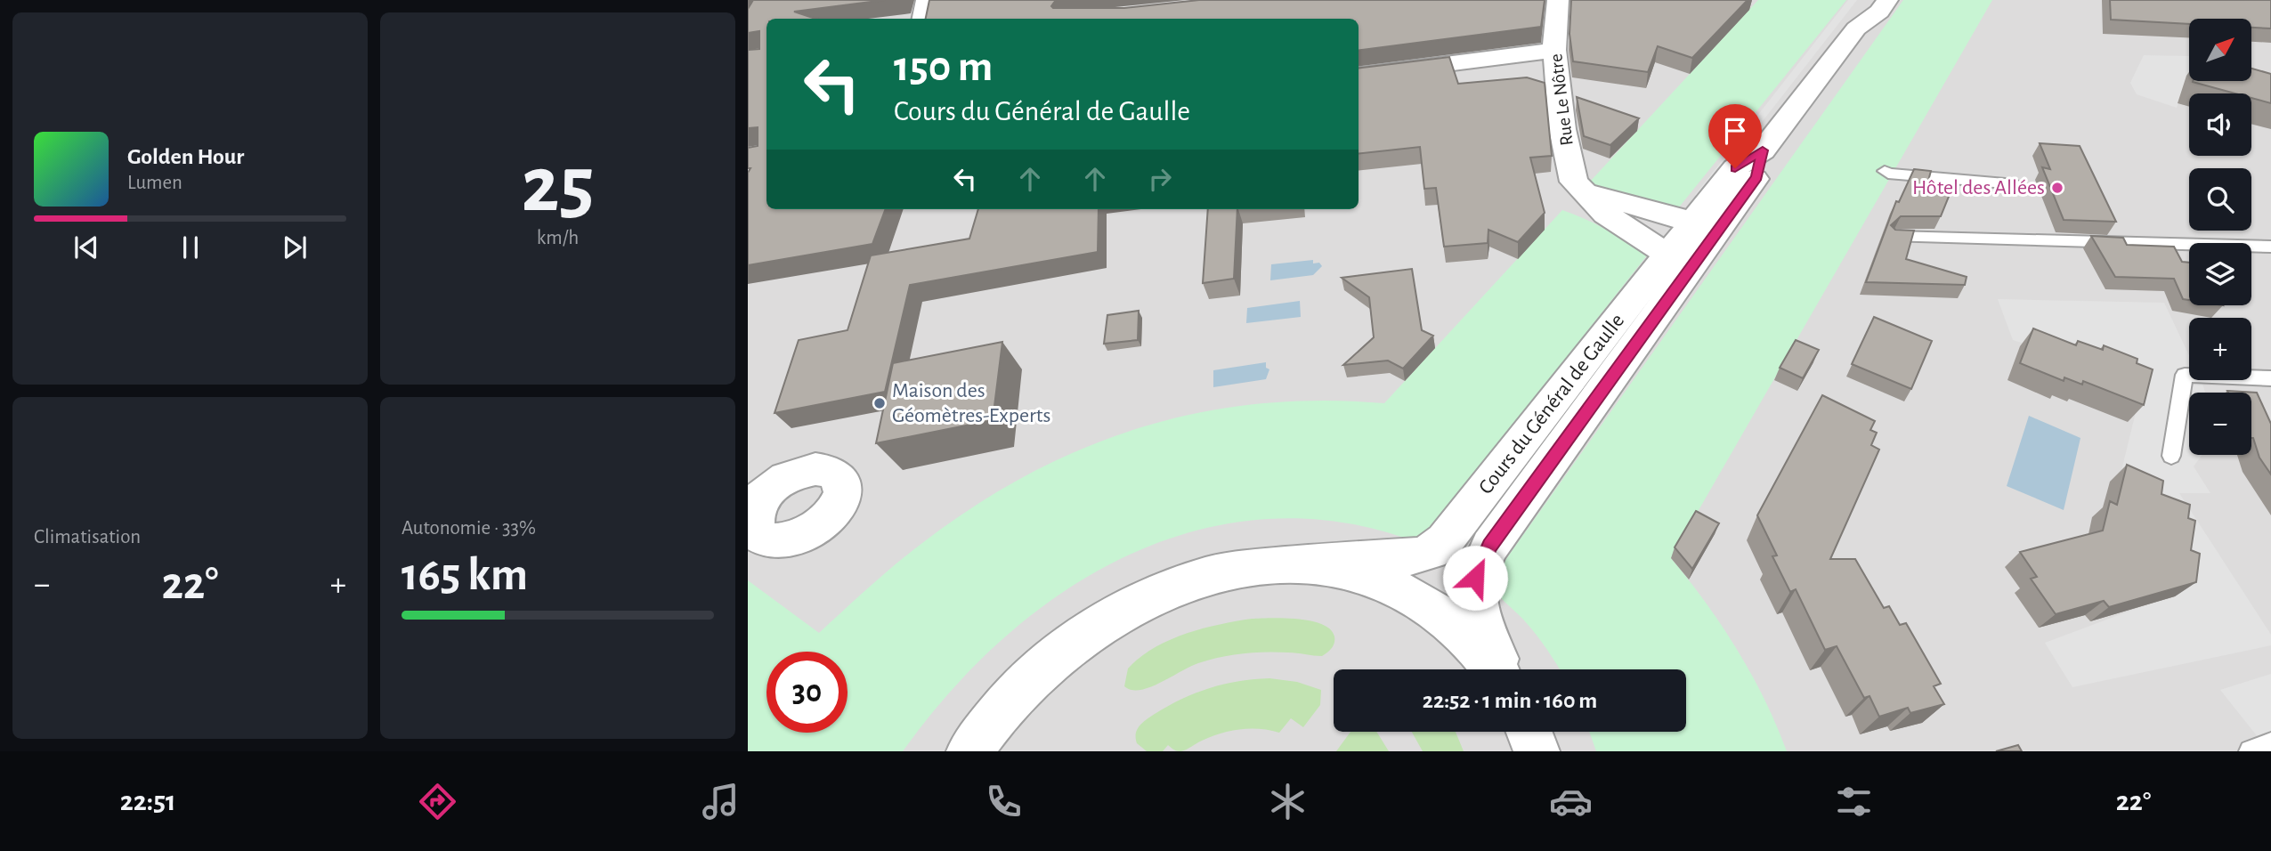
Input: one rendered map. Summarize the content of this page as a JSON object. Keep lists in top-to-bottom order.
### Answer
{
  "streets": {
    "street": ["Rue Le Nôtre", "Cours du Général de Gaulle"]
  },
  "crossings": [
    ["Rue Le Nôtre", "Cours du Général de Gaulle"]
  ],
  "places": ["Hôtel des Allées", "Maison des Géomètres-Experts"],
  "north": "top right",
  "page": {
    "tile": [
      ["25", "km/h"],
      "Climatisation",
      ["Autonomie · 33%", "165 km"]
    ],
    "map_buttons": ["+", "−"],
    "turn": ["150 m", "Cours du Général de Gaulle"],
    "song": ["Golden Hour", "Lumen"],
    "heat": ["−", "22°", "+"],
    "limit": "30",
    "trip": "22:52 · 1 min · 160 m",
    "tabs": ["22:51", "22°"]
  }
}
